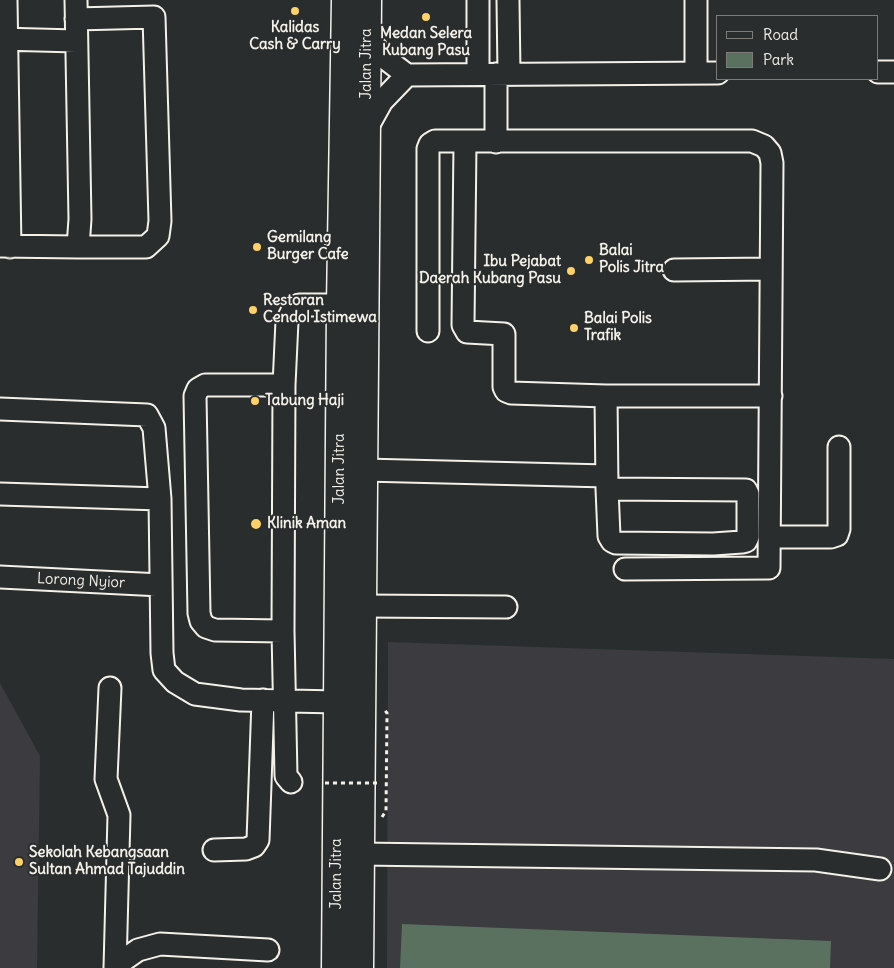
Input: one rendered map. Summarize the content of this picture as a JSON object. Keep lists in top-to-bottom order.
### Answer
{
  "streets": {
    "highway": ["Jalan Jitra"],
    "street": ["Lorong Nyior"]
  },
  "places": [
    "Kalidas Cash & Carry",
    "Medan Selera Kubang Pasu",
    "Gemilang Burger Cafe",
    "Balai Polis Jitra",
    "Ibu Pejabat Daerah Kubang Pasu",
    "Restoran Cendol Istimewa",
    "Balai Polis Trafik",
    "Tabung Haji",
    "Klinik Aman",
    "Sekolah Kebangsaan Sultan Ahmad Tajuddin"
  ],
  "legend": ["Road", "Park"]
}
